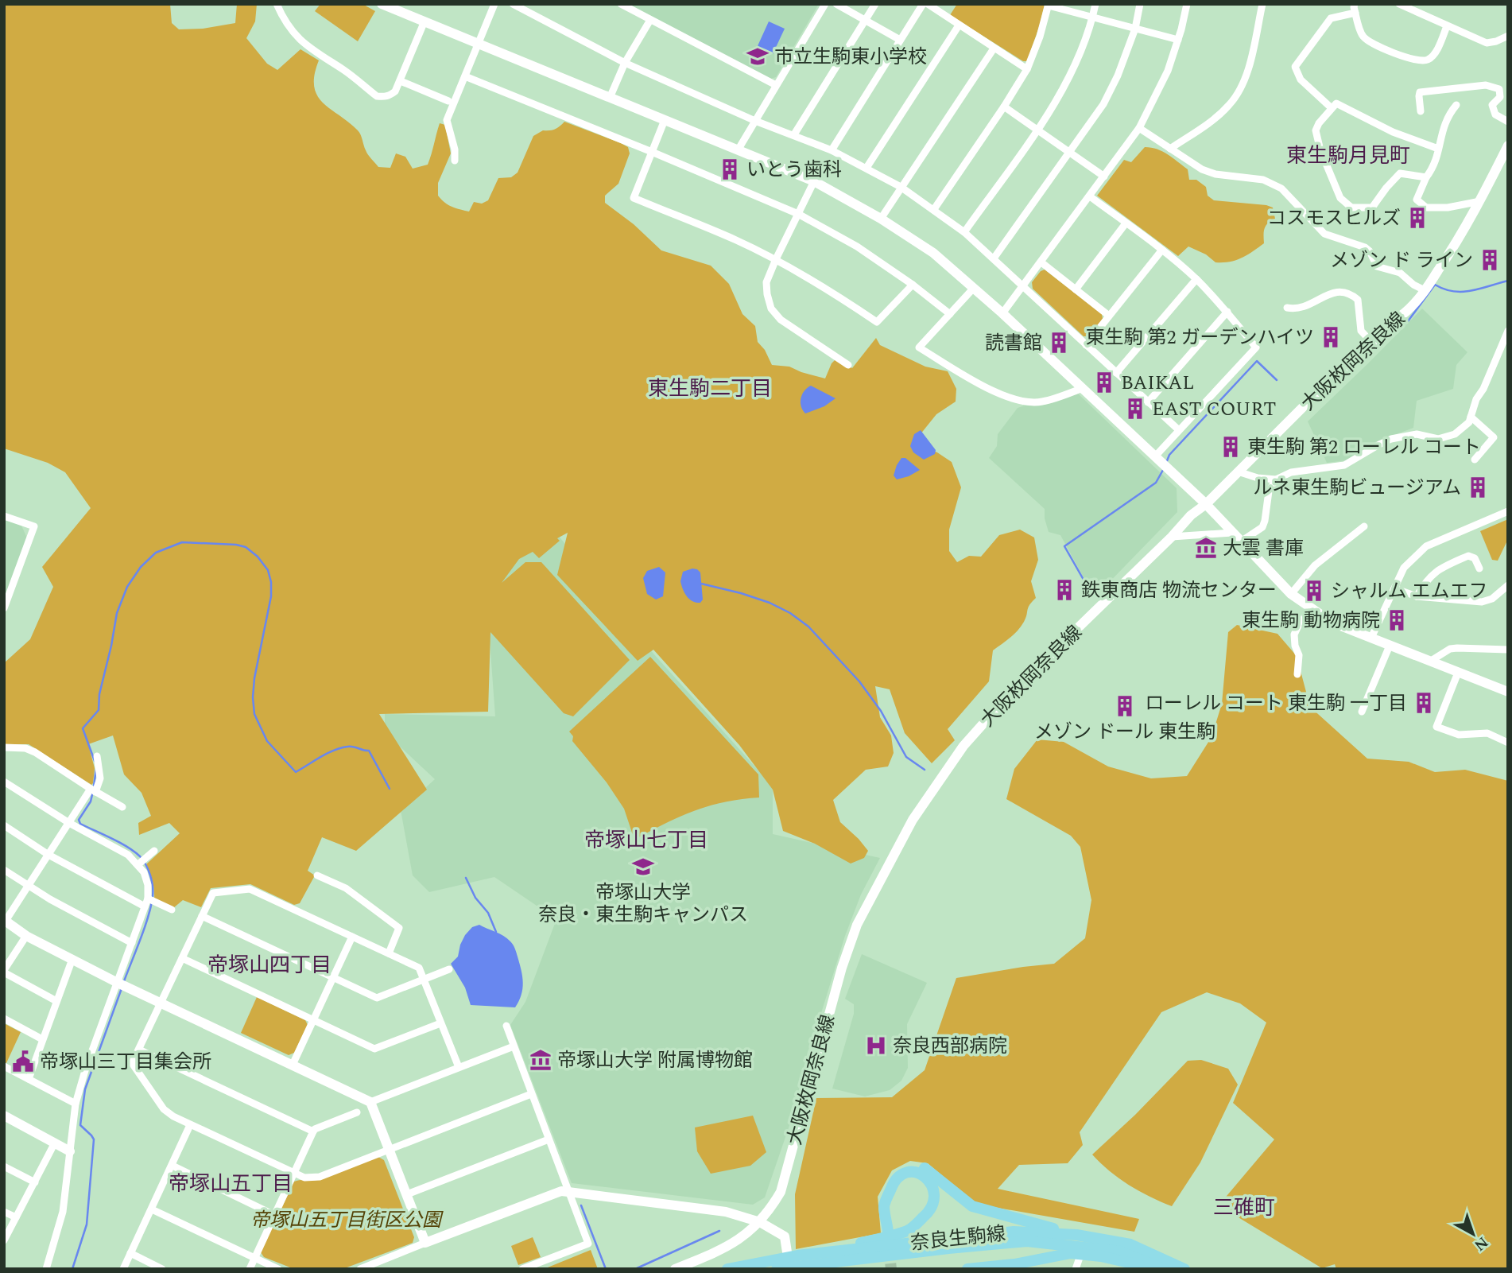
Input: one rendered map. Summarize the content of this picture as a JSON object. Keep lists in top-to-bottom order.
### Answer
{
  "streets": {
    "main road": ["奈良生駒線"],
    "street": ["大阪枚岡奈良線"]
  },
  "districts": [
    "東生駒月見町",
    "東生駒二丁目",
    "帝塚山七丁目",
    "帝塚山四丁目",
    "帝塚山五丁目",
    "三碓町"
  ],
  "parks": ["帝塚山五丁目街区公園"],
  "places": {
    "school or university": ["市立生駒東小学校", "帝塚山大学 奈良・東生駒キャンパス"],
    "building": [
      "いとう歯科",
      "コスモスヒルズ",
      "メゾン ド ライン",
      "東生駒 第2 ガーデンハイツ",
      "読書館",
      "BAIKAL",
      "EAST COURT",
      "東生駒 第2 ローレル コート",
      "ルネ東生駒ビュージアム",
      "鉄東商店 物流センター",
      "シャルム エムエフ",
      "東生駒 動物病院",
      "ローレル コート 東生駒 一丁目",
      "メゾン ドール 東生駒"
    ],
    "museum": ["大雲 書庫", "帝塚山大学 附属博物館"],
    "hospital": ["奈良西部病院"],
    "public building": ["帝塚山三丁目集会所"]
  },
  "north": "bottom right"
}
